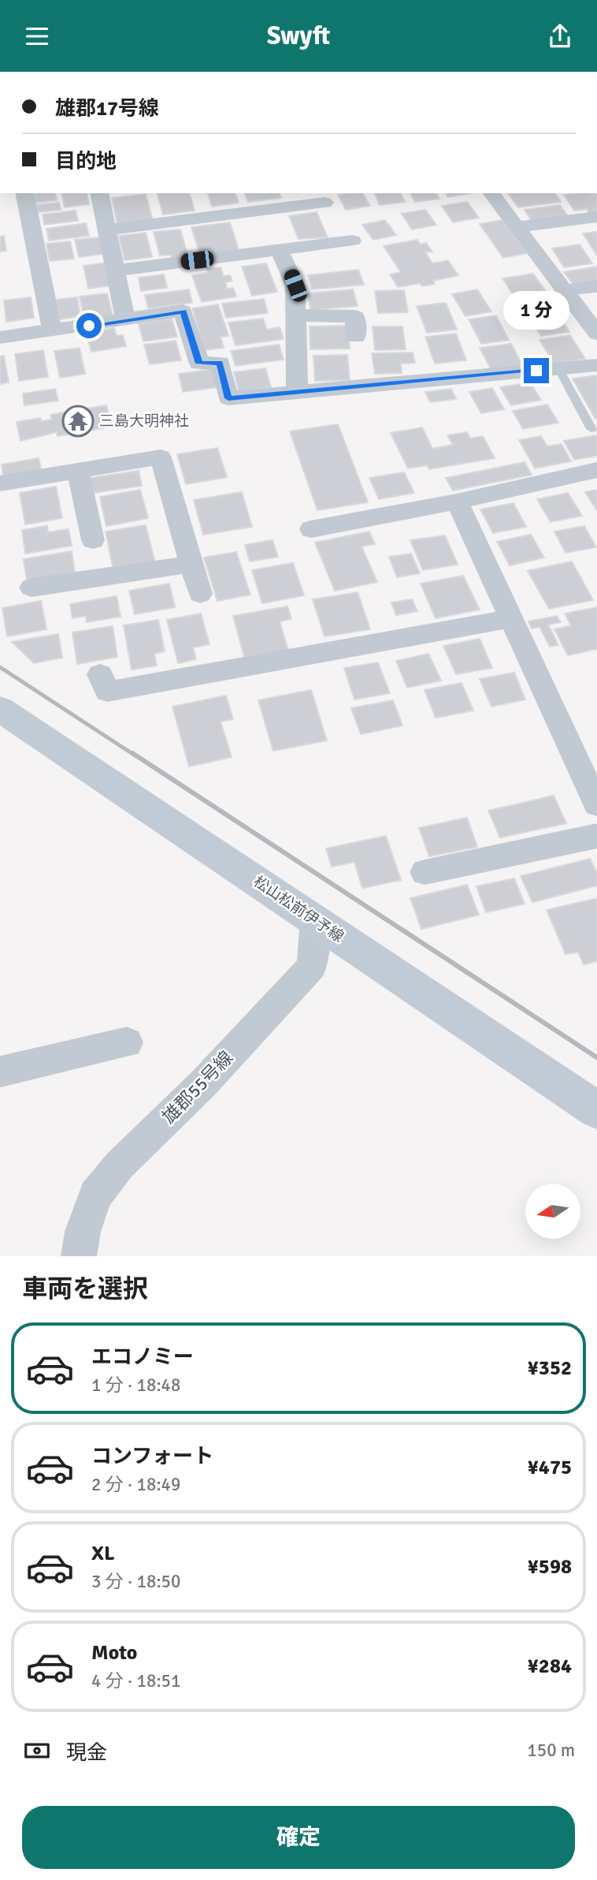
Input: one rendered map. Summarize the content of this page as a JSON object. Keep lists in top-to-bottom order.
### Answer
{
  "streets": {
    "main road": ["松山松前伊予線"],
    "street": ["雄郡55号線"]
  },
  "crossings": [
    ["松山松前伊予線", "雄郡55号線"]
  ],
  "places": {
    "temple": ["三島大明神社"]
  },
  "north": "left",
  "page": {
    "header": "Swyft",
    "banner": ["雄郡17号線", "目的地"],
    "bubble": "1 分",
    "heading": "車両を選択",
    "list": [
      {
        "name": "エコノミー",
        "note": "1 分 · 18:48",
        "value": "¥352"
      },
      {
        "name": "コンフォート",
        "note": "2 分 · 18:49",
        "value": "¥475"
      },
      {
        "name": "XL",
        "note": "3 分 · 18:50",
        "value": "¥598"
      },
      {
        "name": "Moto",
        "note": "4 分 · 18:51",
        "value": "¥284"
      }
    ],
    "pay": ["現金", "150 m"],
    "buttons": "確定"
  }
}
